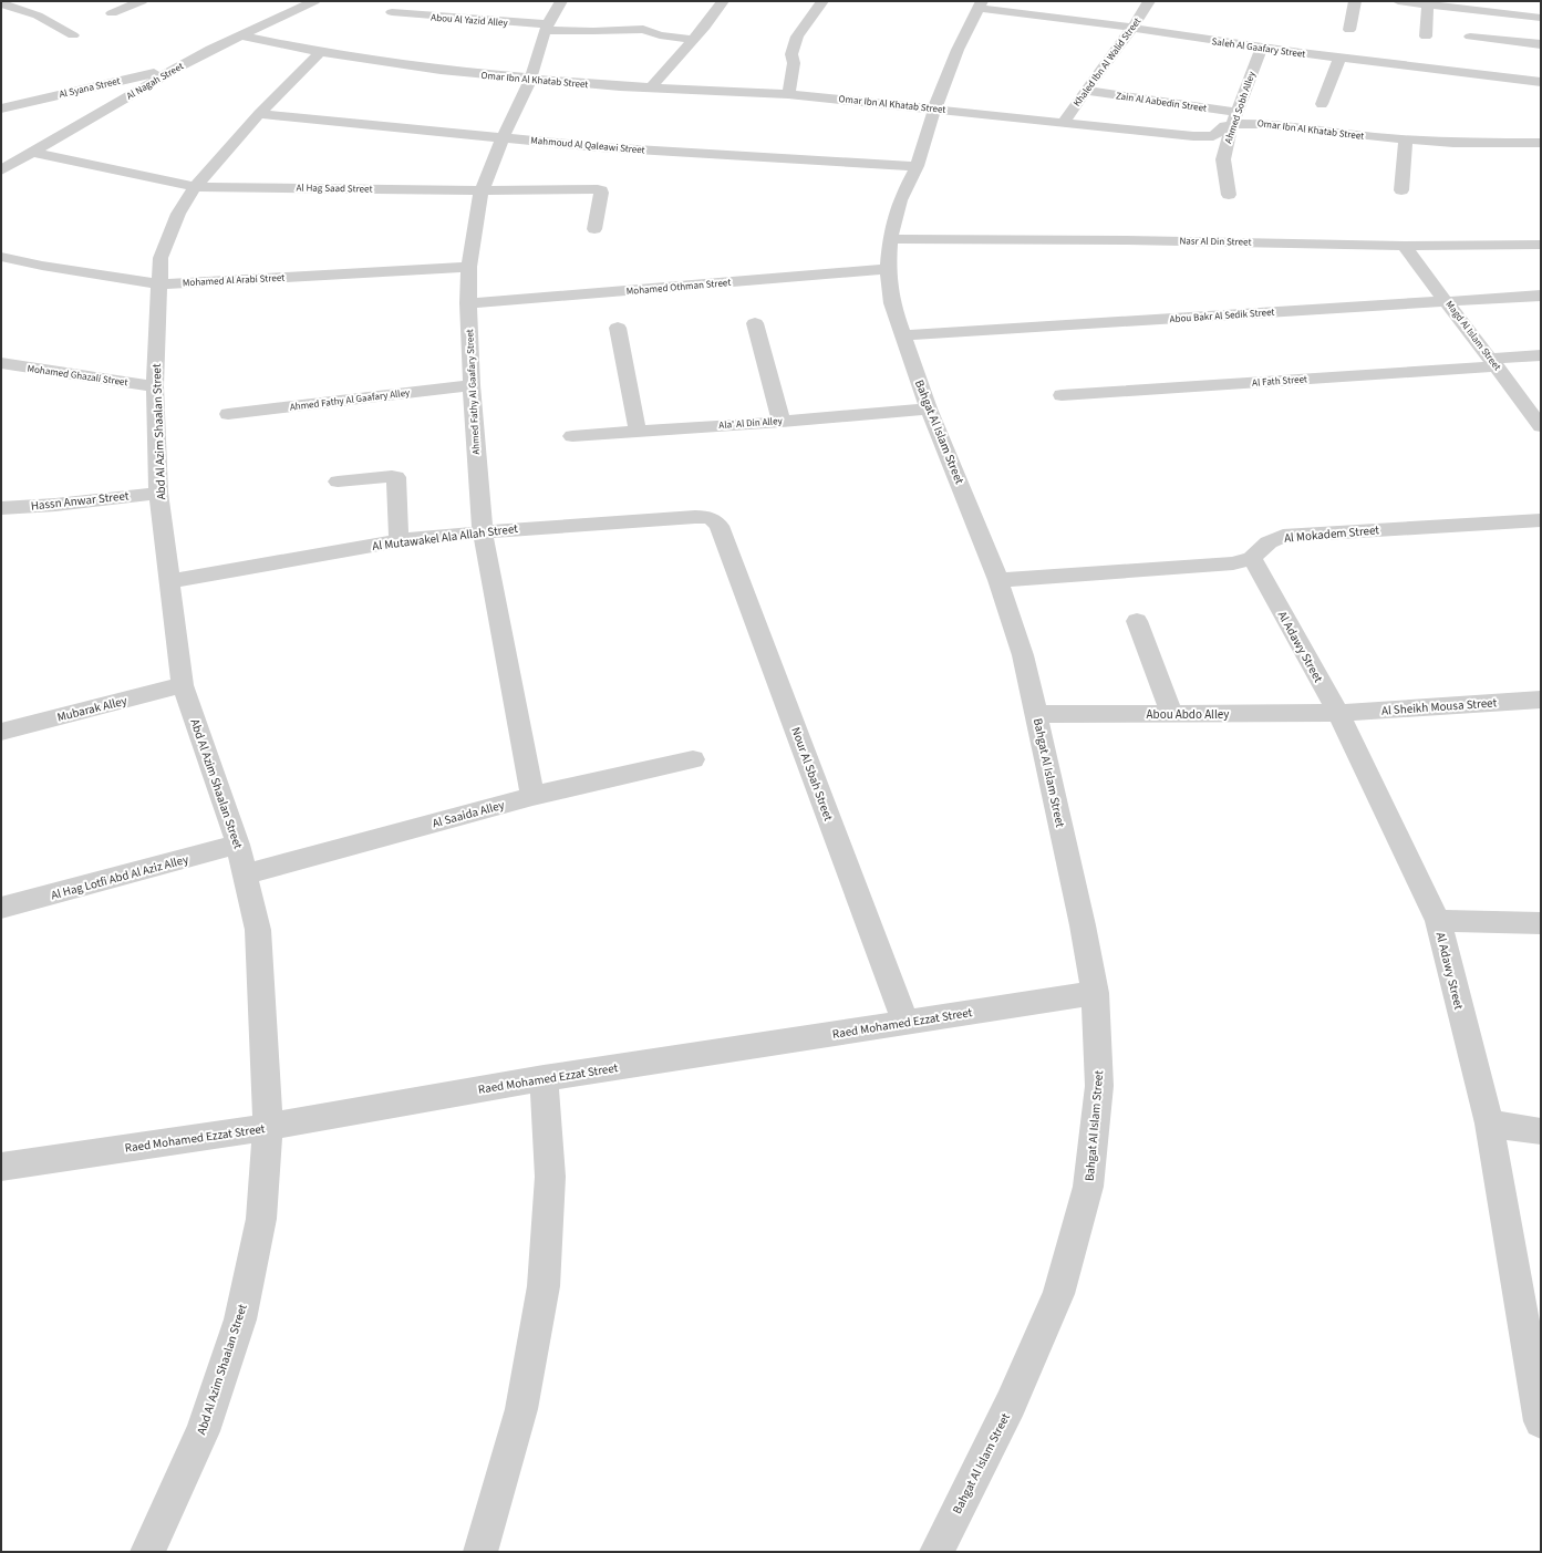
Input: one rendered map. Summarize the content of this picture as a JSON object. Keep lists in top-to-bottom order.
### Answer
{
  "streets": {
    "street": [
      "Abou Al Yazid Alley",
      "Saleh Al Gaafary Street",
      "Khaled Ibn Al Walid Street",
      "Omar Ibn Al Khatab Street",
      "Al Nagah Street",
      "Al Syana Street",
      "Zain Al Aabedin Street",
      "Ahmed Sobh Alley",
      "Mahmoud Al Qaleawi Street",
      "Al Hag Saad Street",
      "Nasr Al Din Street",
      "Mohamed Al Arabi Street",
      "Mohamed Othman Street",
      "Abou Bakr Al Sedik Street",
      "Magd Al Islam Street",
      "Mohamed Ghazali Street",
      "Al Fath Street",
      "Ahmed Fathy Al Gaafary Street",
      "Ahmed Fathy Al Gaafary Alley",
      "Ala' Al Din Alley",
      "Abd Al Azim Shaalan Street",
      "Bahgat Al Islam Street",
      "Hassn Anwar Street",
      "Al Mokadem Street",
      "Al Mutawakel Ala Allah Street",
      "Al Adawy Street",
      "Al Sheikh Mousa Street",
      "Mubarak Alley",
      "Abou Abdo Alley",
      "Nour Al Sbah Street",
      "Al Saaida Alley",
      "Al Hag Lotfi Abd Al Aziz Alley",
      "Raed Mohamed Ezzat Street"
    ]
  },
  "crossings": [
    ["Abou Al Yazid Alley", "Ahmed Fathy Al Gaafary Street"],
    ["Saleh Al Gaafary Street", "Khaled Ibn Al Walid Street"],
    ["Saleh Al Gaafary Street", "Ahmed Sobh Alley"],
    ["Saleh Al Gaafary Street", "Bahgat Al Islam Street"],
    ["Khaled Ibn Al Walid Street", "Omar Ibn Al Khatab Street"],
    ["Khaled Ibn Al Walid Street", "Zain Al Aabedin Street"],
    ["Omar Ibn Al Khatab Street", "Al Nagah Street"],
    ["Omar Ibn Al Khatab Street", "Zain Al Aabedin Street"],
    ["Omar Ibn Al Khatab Street", "Ahmed Sobh Alley"],
    ["Omar Ibn Al Khatab Street", "Ahmed Fathy Al Gaafary Street"],
    ["Omar Ibn Al Khatab Street", "Abd Al Azim Shaalan Street"],
    ["Omar Ibn Al Khatab Street", "Bahgat Al Islam Street"],
    ["Al Nagah Street", "Al Syana Street"],
    ["Al Nagah Street", "Al Hag Saad Street"],
    ["Zain Al Aabedin Street", "Ahmed Sobh Alley"],
    ["Mahmoud Al Qaleawi Street", "Ahmed Fathy Al Gaafary Street"],
    ["Mahmoud Al Qaleawi Street", "Abd Al Azim Shaalan Street"],
    ["Mahmoud Al Qaleawi Street", "Bahgat Al Islam Street"],
    ["Al Hag Saad Street", "Ahmed Fathy Al Gaafary Street"],
    ["Al Hag Saad Street", "Abd Al Azim Shaalan Street"],
    ["Nasr Al Din Street", "Magd Al Islam Street"],
    ["Nasr Al Din Street", "Bahgat Al Islam Street"],
    ["Mohamed Al Arabi Street", "Ahmed Fathy Al Gaafary Street"],
    ["Mohamed Al Arabi Street", "Abd Al Azim Shaalan Street"],
    ["Mohamed Othman Street", "Ahmed Fathy Al Gaafary Street"],
    ["Mohamed Othman Street", "Bahgat Al Islam Street"],
    ["Abou Bakr Al Sedik Street", "Magd Al Islam Street"],
    ["Abou Bakr Al Sedik Street", "Bahgat Al Islam Street"],
    ["Magd Al Islam Street", "Al Fath Street"],
    ["Mohamed Ghazali Street", "Abd Al Azim Shaalan Street"],
    ["Ahmed Fathy Al Gaafary Street", "Ahmed Fathy Al Gaafary Alley"],
    ["Ahmed Fathy Al Gaafary Street", "Al Mutawakel Ala Allah Street"],
    ["Ahmed Fathy Al Gaafary Street", "Al Saaida Alley"],
    ["Ala' Al Din Alley", "Bahgat Al Islam Street"],
    ["Abd Al Azim Shaalan Street", "Hassn Anwar Street"],
    ["Abd Al Azim Shaalan Street", "Al Mutawakel Ala Allah Street"],
    ["Abd Al Azim Shaalan Street", "Mubarak Alley"],
    ["Abd Al Azim Shaalan Street", "Al Saaida Alley"],
    ["Abd Al Azim Shaalan Street", "Al Hag Lotfi Abd Al Aziz Alley"],
    ["Abd Al Azim Shaalan Street", "Raed Mohamed Ezzat Street"],
    ["Bahgat Al Islam Street", "Al Mokadem Street"],
    ["Bahgat Al Islam Street", "Abou Abdo Alley"],
    ["Bahgat Al Islam Street", "Raed Mohamed Ezzat Street"],
    ["Al Mokadem Street", "Al Adawy Street"],
    ["Al Mutawakel Ala Allah Street", "Nour Al Sbah Street"],
    ["Al Adawy Street", "Al Sheikh Mousa Street"],
    ["Al Adawy Street", "Abou Abdo Alley"],
    ["Al Sheikh Mousa Street", "Abou Abdo Alley"],
    ["Nour Al Sbah Street", "Raed Mohamed Ezzat Street"]
  ]
}
